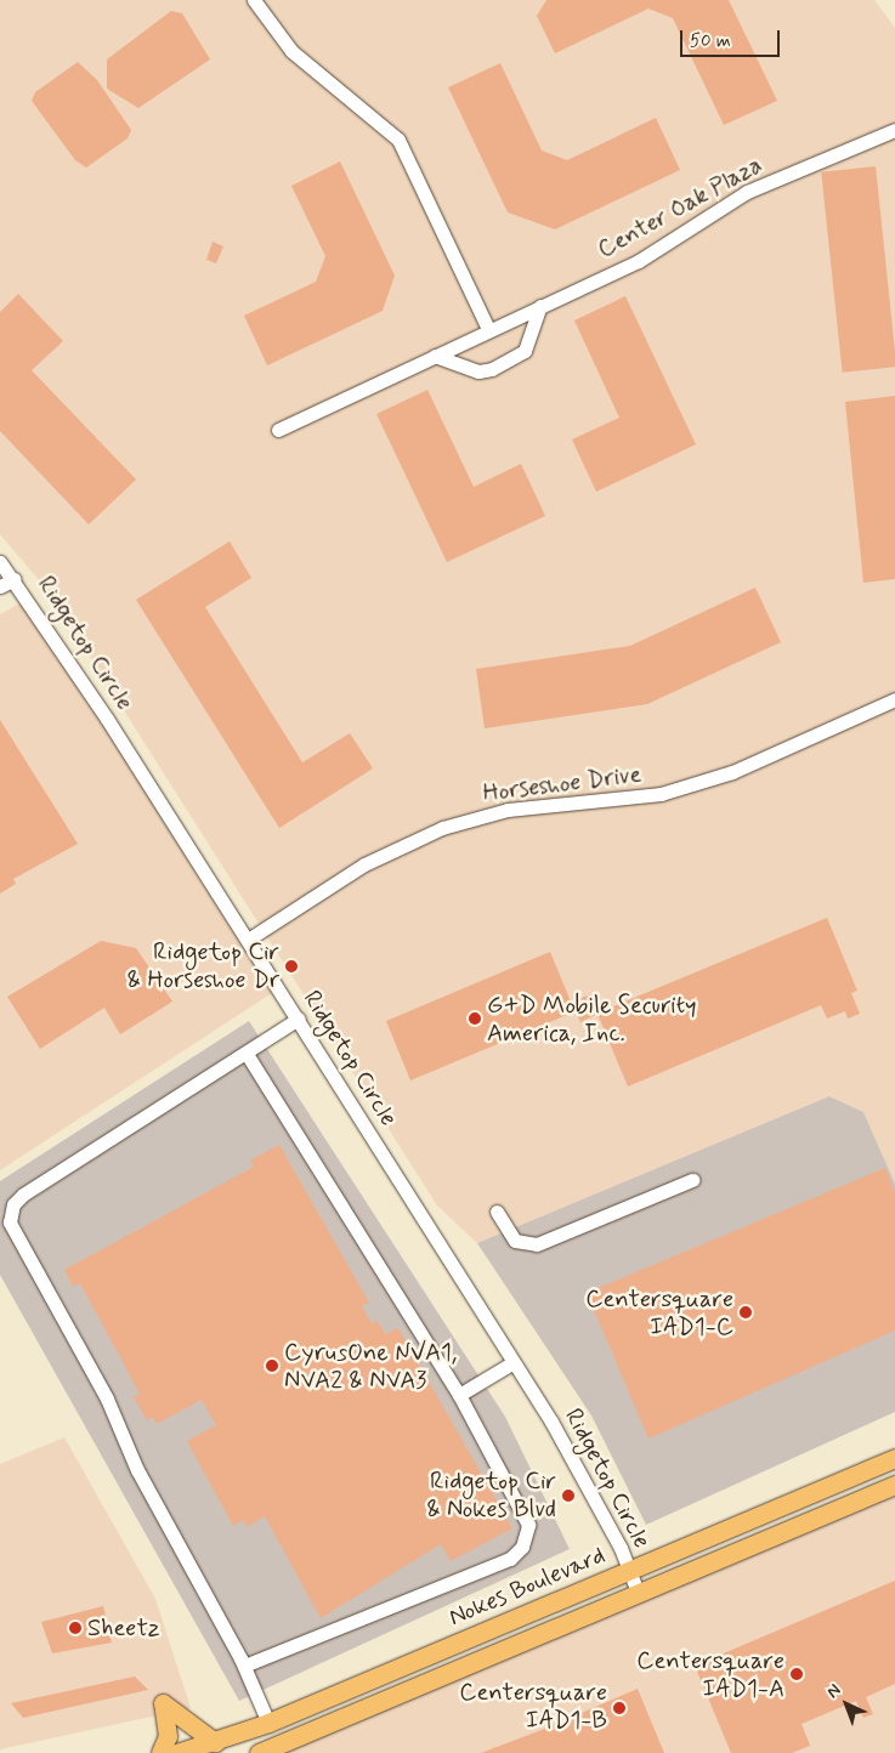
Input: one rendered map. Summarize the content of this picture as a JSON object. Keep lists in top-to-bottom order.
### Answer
{
  "streets": {
    "main road": ["Nokes Boulevard"],
    "street": ["Center Oak Plaza", "Ridgetop Circle", "Horseshoe Drive"]
  },
  "crossings": [
    ["Ridgetop Circle", "Horseshoe Drive"],
    ["Ridgetop Circle", "Nokes Boulevard"]
  ],
  "places": [
    "Ridgetop Cir & Horseshoe Dr",
    "G+D Mobile Security America, Inc.",
    "Centersquare IAD1-C",
    "CyrusOne NVA1, NVA2 & NVA3",
    "Ridgetop Cir & Nokes Blvd",
    "Sheetz",
    "Centersquare IAD1-A",
    "Centersquare IAD1-B"
  ],
  "scale_bar": "50 m",
  "north": "top left"
}
